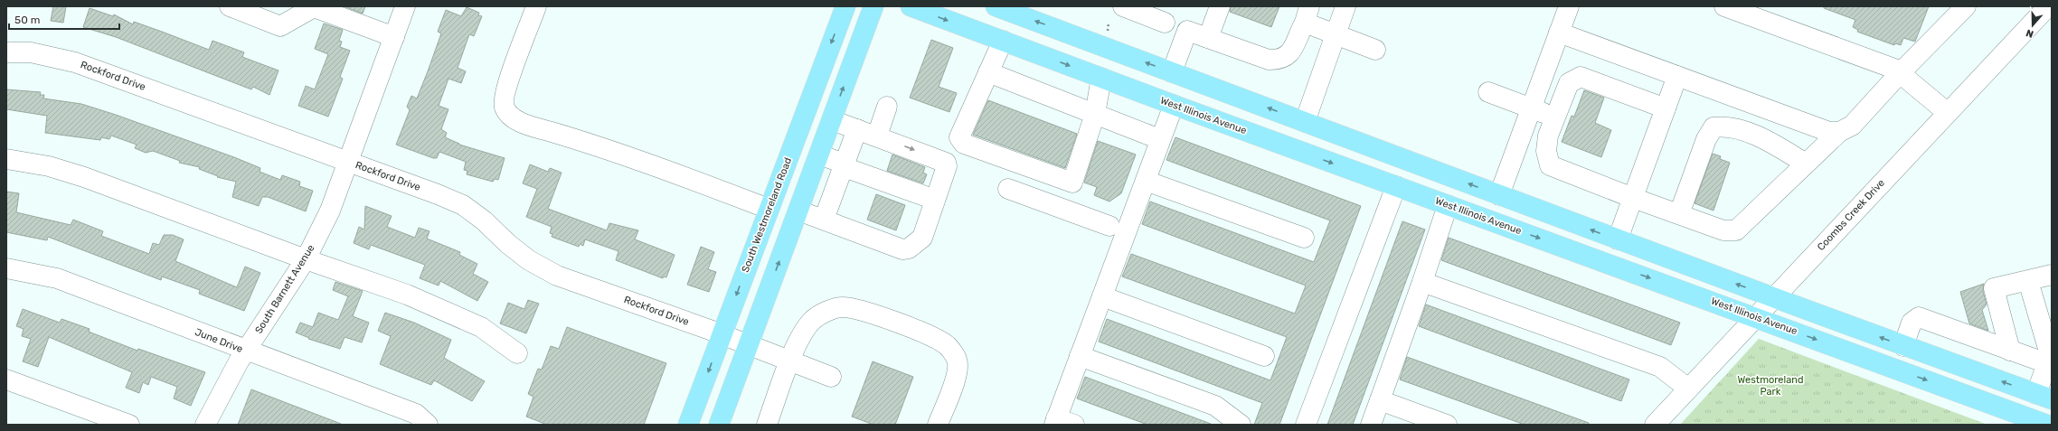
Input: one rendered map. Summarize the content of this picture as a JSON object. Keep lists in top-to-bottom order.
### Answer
{
  "streets": {
    "main road": ["West Illinois Avenue", "South Westmoreland Road"],
    "street": [
      "Rockford Drive",
      "Coombs Creek Drive",
      "South Barnett Avenue",
      "June Drive"
    ]
  },
  "crossings": [
    ["Rockford Drive", "South Westmoreland Road"],
    ["Rockford Drive", "South Barnett Avenue"],
    ["West Illinois Avenue", "Coombs Creek Drive"],
    ["South Barnett Avenue", "June Drive"]
  ],
  "parks": ["Westmoreland Park"],
  "scale_bar": "50 m",
  "north": "bottom"
}
